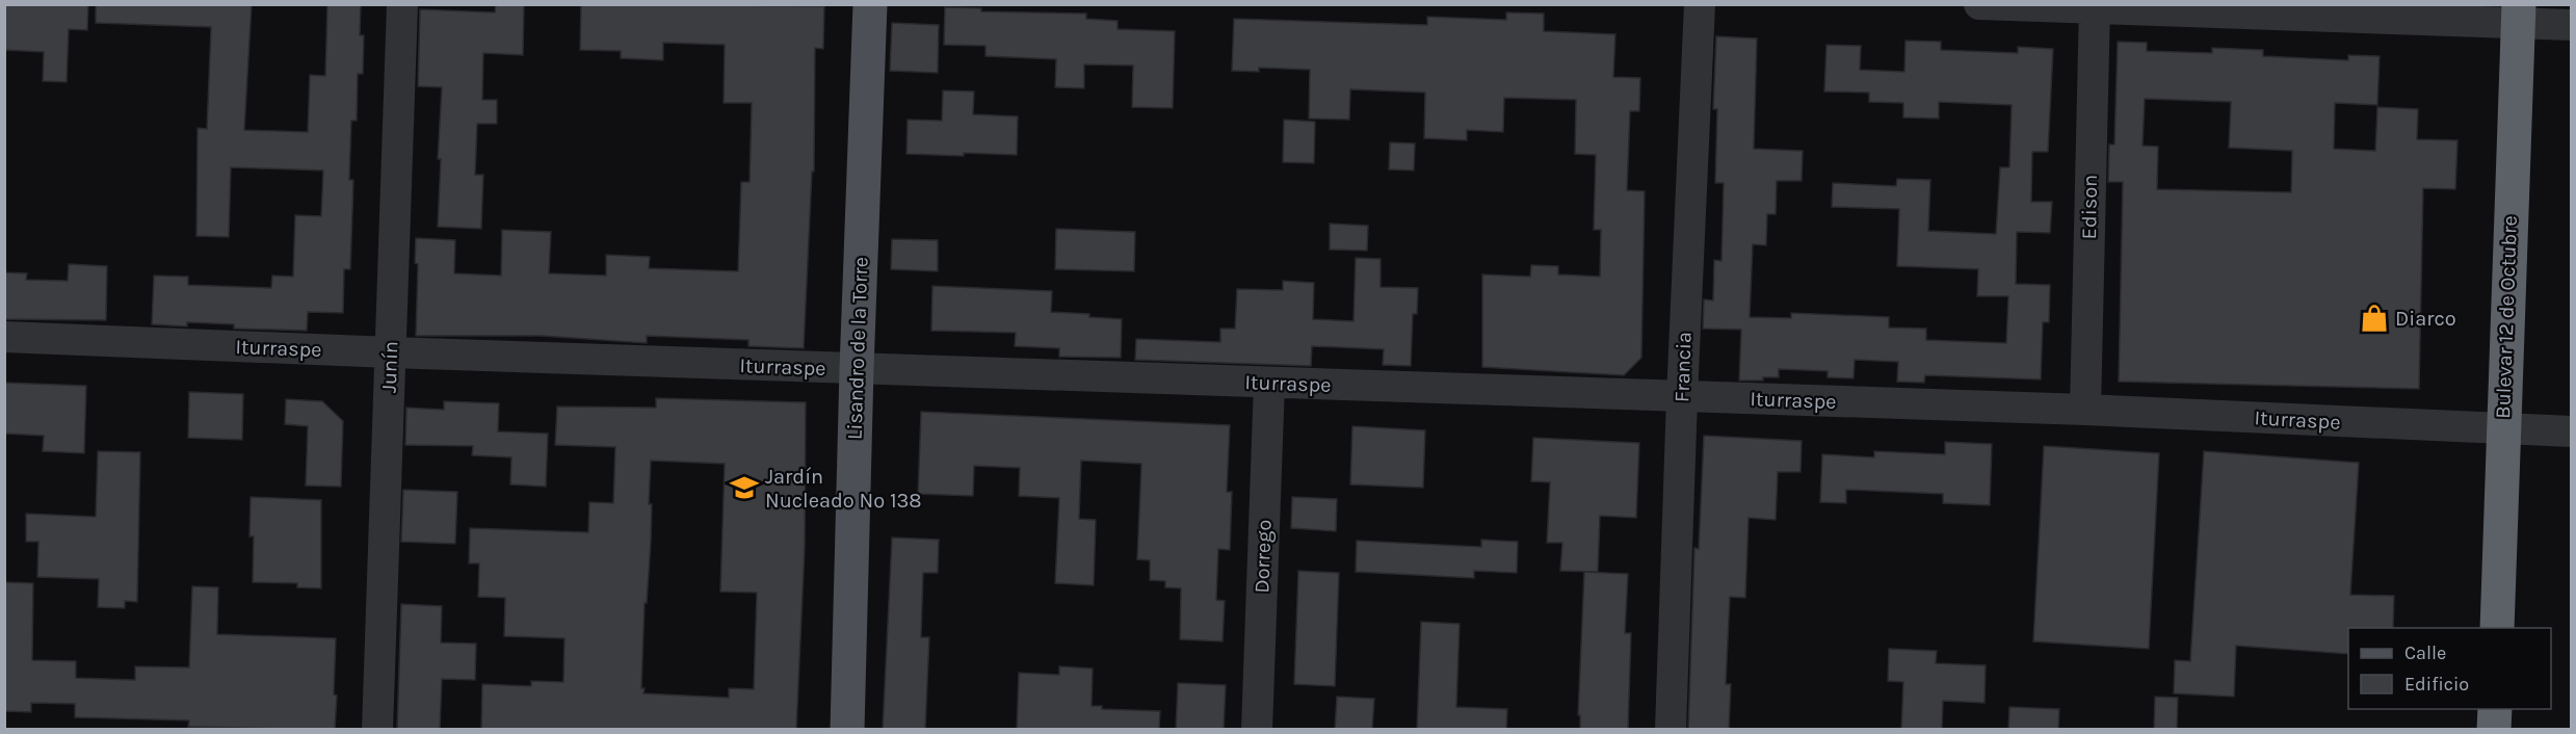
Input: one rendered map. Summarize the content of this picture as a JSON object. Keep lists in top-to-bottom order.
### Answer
{
  "streets": {
    "highway": ["Bulevar 12 de Octubre"],
    "main road": ["Lisandro de la Torre"],
    "street": [
      "Edison",
      "Iturraspe",
      "Junín",
      "Francia",
      "Dorrego"
    ]
  },
  "crossings": [
    ["Edison", "Iturraspe"],
    ["Bulevar 12 de Octubre", "Iturraspe"],
    ["Iturraspe", "Lisandro de la Torre"],
    ["Iturraspe", "Junín"],
    ["Iturraspe", "Francia"],
    ["Iturraspe", "Dorrego"]
  ],
  "places": {
    "shop": ["Diarco"],
    "school or university": ["Jardín Nucleado Nº 138"]
  },
  "legend": ["Calle", "Edificio"]
}
